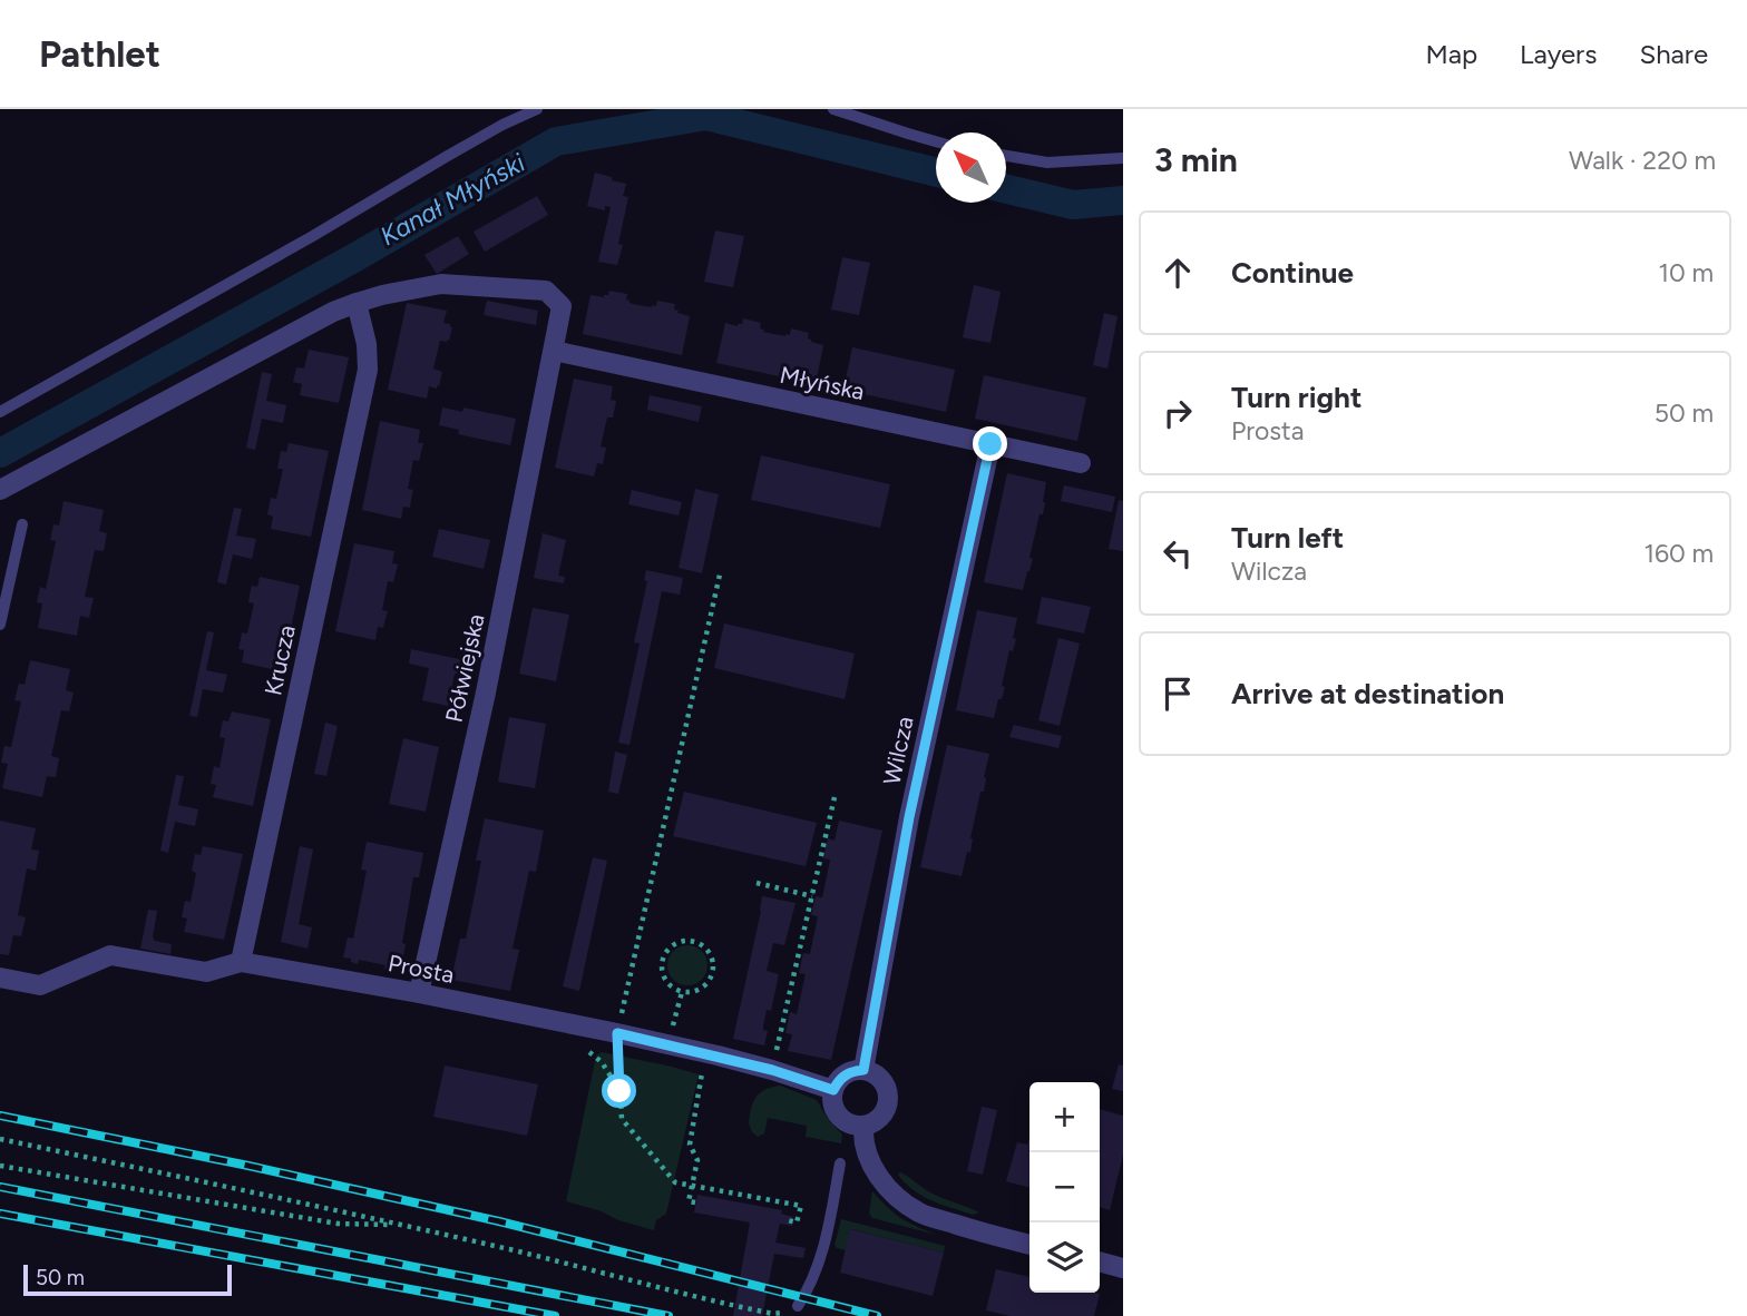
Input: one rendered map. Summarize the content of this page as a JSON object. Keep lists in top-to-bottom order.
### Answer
{
  "streets": {
    "street": [
      "Młyńska",
      "Krucza",
      "Półwiejska",
      "Wilcza",
      "Prosta"
    ]
  },
  "crossings": [
    ["Młyńska", "Półwiejska"],
    ["Młyńska", "Wilcza"],
    ["Krucza", "Półwiejska"],
    ["Krucza", "Prosta"],
    ["Półwiejska", "Prosta"],
    ["Wilcza", "Prosta"]
  ],
  "water": ["Kanał Młyński"],
  "scale_bar": "50 m",
  "north": "top left",
  "page": {
    "header": "Pathlet",
    "nav": ["Map", "Layers", "Share"],
    "heading": ["3 min", "Walk · 220 m"],
    "list": [
      ["Continue", "10 m"],
      ["Turn right", "Prosta", "50 m"],
      ["Turn left", "Wilcza", "160 m"],
      "Arrive at destination"
    ],
    "map_buttons": ["+", "−"],
    "scale": "50 m"
  }
}
